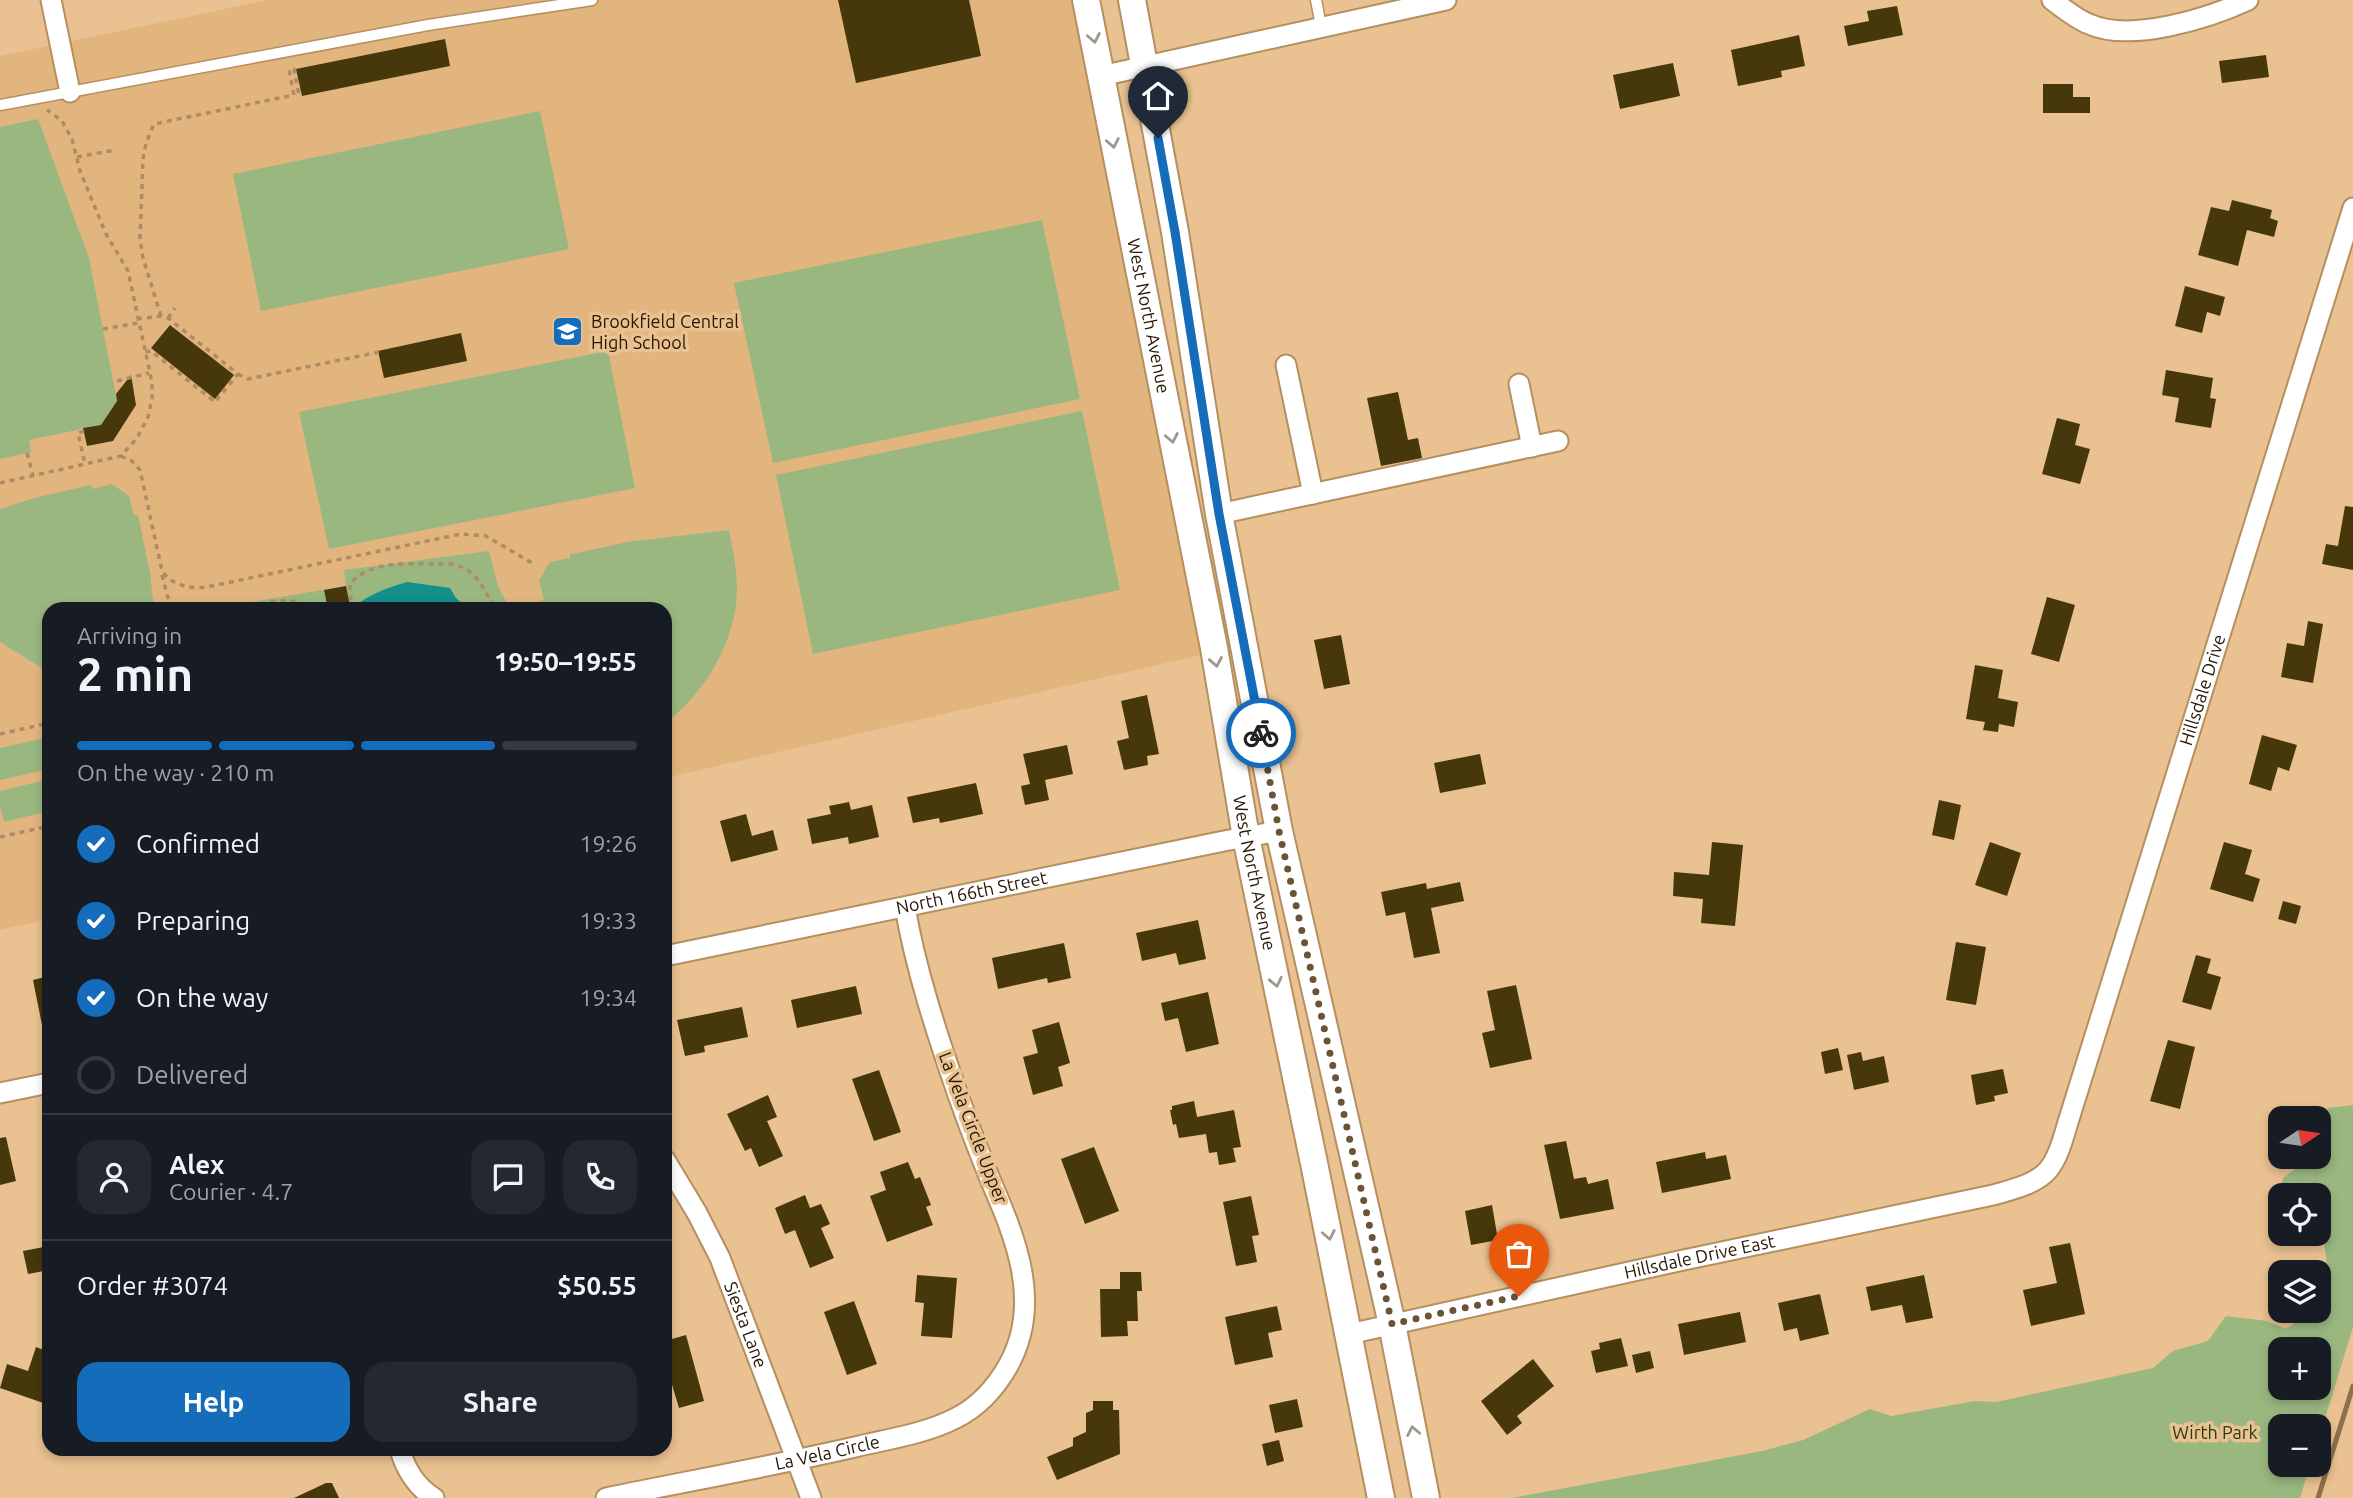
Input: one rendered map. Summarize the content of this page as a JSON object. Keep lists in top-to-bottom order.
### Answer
{
  "streets": {
    "main road": ["West North Avenue"],
    "street": [
      "Hillsdale Drive",
      "North 166th Street",
      "La Vela Circle Upper",
      "Hillsdale Drive East",
      "Siesta Lane",
      "La Vela Circle"
    ]
  },
  "crossings": [
    ["West North Avenue", "North 166th Street"],
    ["West North Avenue", "Hillsdale Drive East"],
    ["Hillsdale Drive", "Hillsdale Drive East"],
    ["North 166th Street", "La Vela Circle Upper"],
    ["La Vela Circle Upper", "La Vela Circle"],
    ["Siesta Lane", "La Vela Circle"]
  ],
  "parks": ["Wirth Park"],
  "places": {
    "school or university": ["Brookfield Central High School"]
  },
  "north": "right",
  "page": {
    "heading": ["2 min", "Arriving in", "19:50–19:55"],
    "panel": [
      "Alex",
      "Courier · 4.7",
      "Order #3074",
      "$50.55"
    ],
    "bar": "On the way · 210 m",
    "list": [
      ["Confirmed", "19:26"],
      ["Preparing", "19:33"],
      ["On the way", "19:34"],
      "Delivered"
    ],
    "map_buttons": ["+", "−"],
    "buttons": ["Help", "Share"]
  }
}
